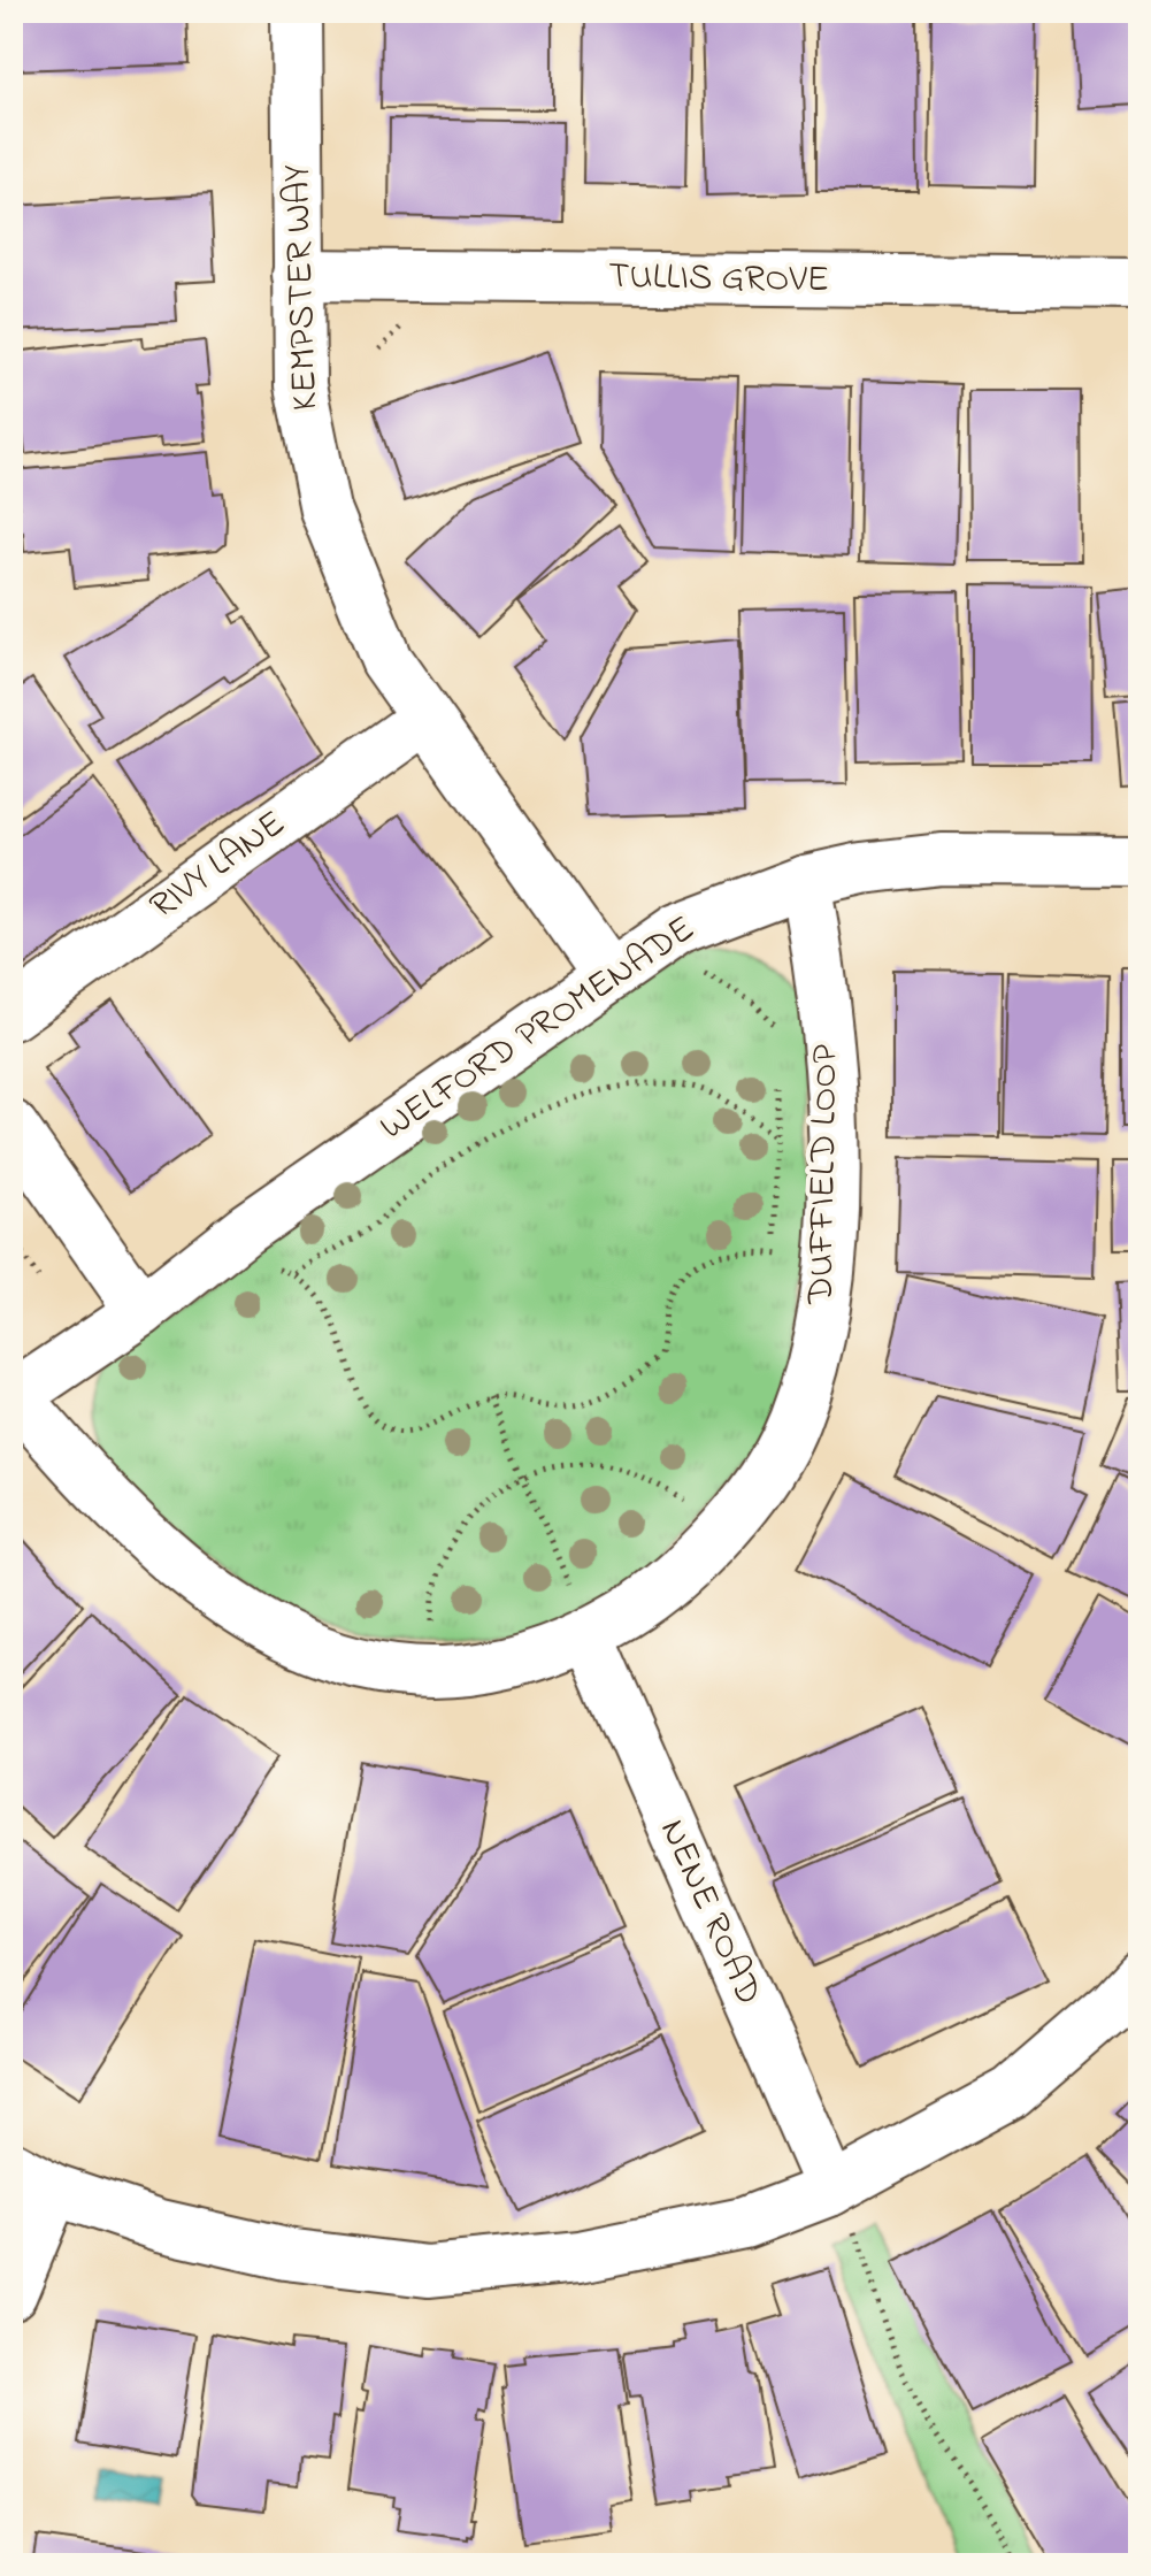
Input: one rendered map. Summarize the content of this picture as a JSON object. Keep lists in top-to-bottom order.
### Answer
{
  "streets": {
    "street": [
      "TULLIS GROVE",
      "KEMPSTER WAY",
      "RIVY LANE",
      "WELFORD PROMENADE",
      "DUFFIELD LOOP",
      "NENE ROAD"
    ]
  },
  "crossings": [
    ["TULLIS GROVE", "KEMPSTER WAY"],
    ["KEMPSTER WAY", "RIVY LANE"],
    ["KEMPSTER WAY", "WELFORD PROMENADE"],
    ["WELFORD PROMENADE", "DUFFIELD LOOP"],
    ["DUFFIELD LOOP", "NENE ROAD"]
  ]
}
